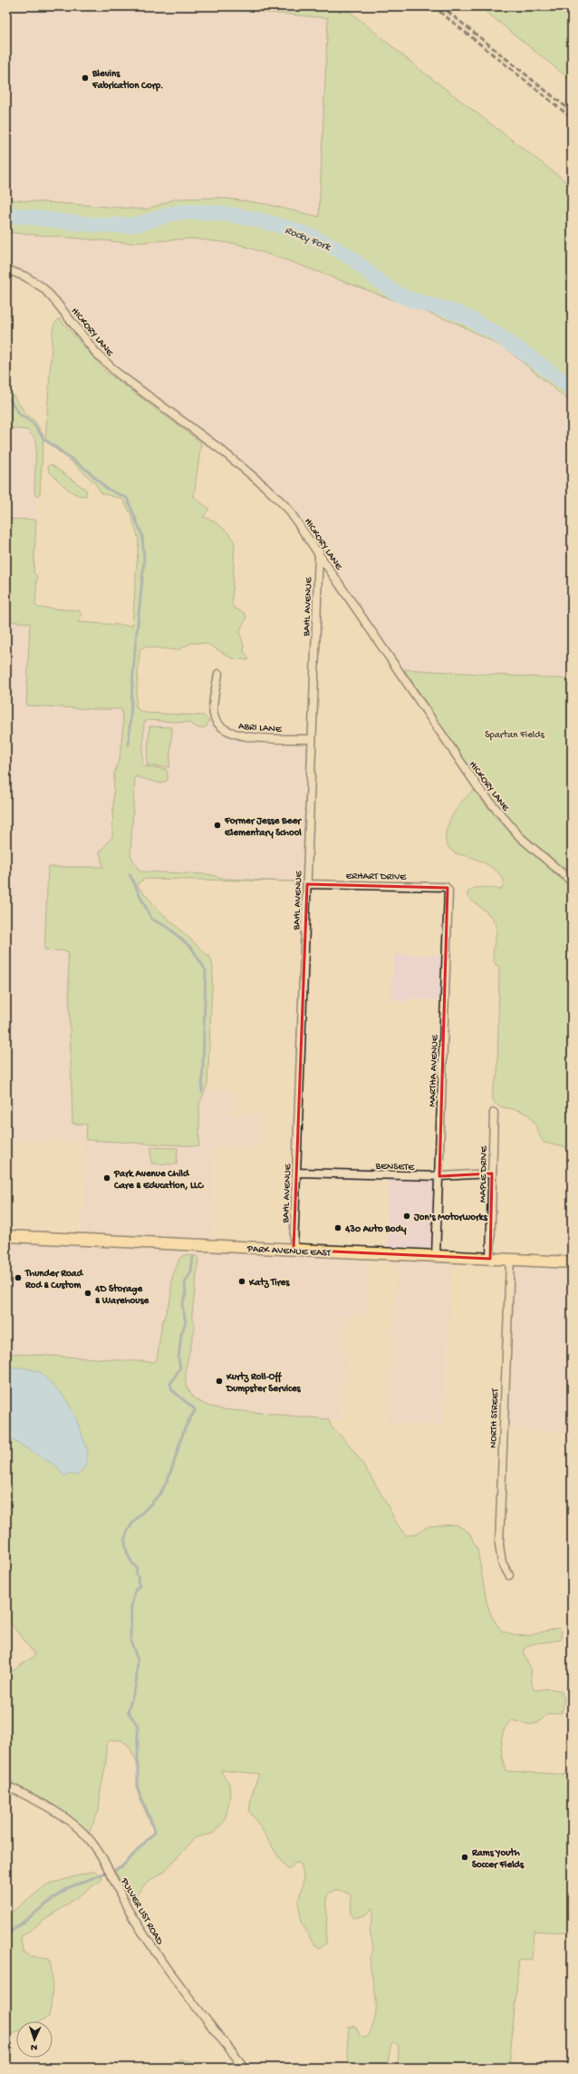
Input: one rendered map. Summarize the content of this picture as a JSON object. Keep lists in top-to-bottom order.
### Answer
{
  "streets": {
    "main road": ["PARK AVENUE EAST"],
    "street": [
      "HICKORY LANE",
      "BAHL AVENUE",
      "ABRI LANE",
      "ERHART DRIVE",
      "MARTHA AVENUE",
      "BENSETE",
      "MAPLE DRIVE",
      "NORTH STREET",
      "PULVER LIST ROAD"
    ]
  },
  "crossings": [
    ["HICKORY LANE", "BAHL AVENUE"],
    ["BAHL AVENUE", "ABRI LANE"],
    ["BAHL AVENUE", "ERHART DRIVE"],
    ["BAHL AVENUE", "BENSETE"],
    ["BAHL AVENUE", "PARK AVENUE EAST"],
    ["ERHART DRIVE", "MARTHA AVENUE"],
    ["MARTHA AVENUE", "BENSETE"],
    ["MARTHA AVENUE", "PARK AVENUE EAST"],
    ["BENSETE", "MAPLE DRIVE"],
    ["MAPLE DRIVE", "PARK AVENUE EAST"],
    ["PARK AVENUE EAST", "NORTH STREET"]
  ],
  "water": ["Rocky Fork"],
  "parks": ["Spartan Fields"],
  "places": [
    "Blevins Fabrication Corp.",
    "Former Jesse Beer Elementary School",
    "Park Avenue Child Care & Education, LLC",
    "Jon's Motorworks",
    "430 Auto Body",
    "Thunder Road Rod & Custom",
    "Katz Tires",
    "4D Storage & Warehouse",
    "Kurtz Roll-Off Dumpster Services",
    "Rams Youth Soccer Fields"
  ],
  "north": "bottom"
}
